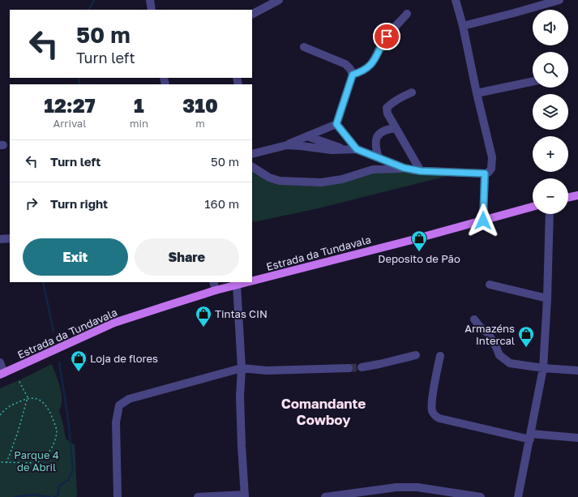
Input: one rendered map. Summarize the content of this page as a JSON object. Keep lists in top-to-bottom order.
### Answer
{
  "streets": {
    "main road": ["Estrada da Tundavala"]
  },
  "districts": ["Comandante Cowboy"],
  "parks": ["Parque 4 de Abril"],
  "places": {
    "shop": [
      "Deposito de Pão",
      "Tintas CIN",
      "Armazéns Intercal",
      "Loja de flores"
    ]
  },
  "page": {
    "map_buttons": ["+", "−"],
    "turn": ["50 m", "Turn left"],
    "eta": [
      "12:27",
      "Arrival",
      "1",
      "min",
      "310",
      "m"
    ],
    "list": [
      {
        "name": "Turn left",
        "value": "50 m"
      },
      {
        "name": "Turn right",
        "value": "160 m"
      }
    ],
    "buttons": ["Exit", "Share"]
  }
}
